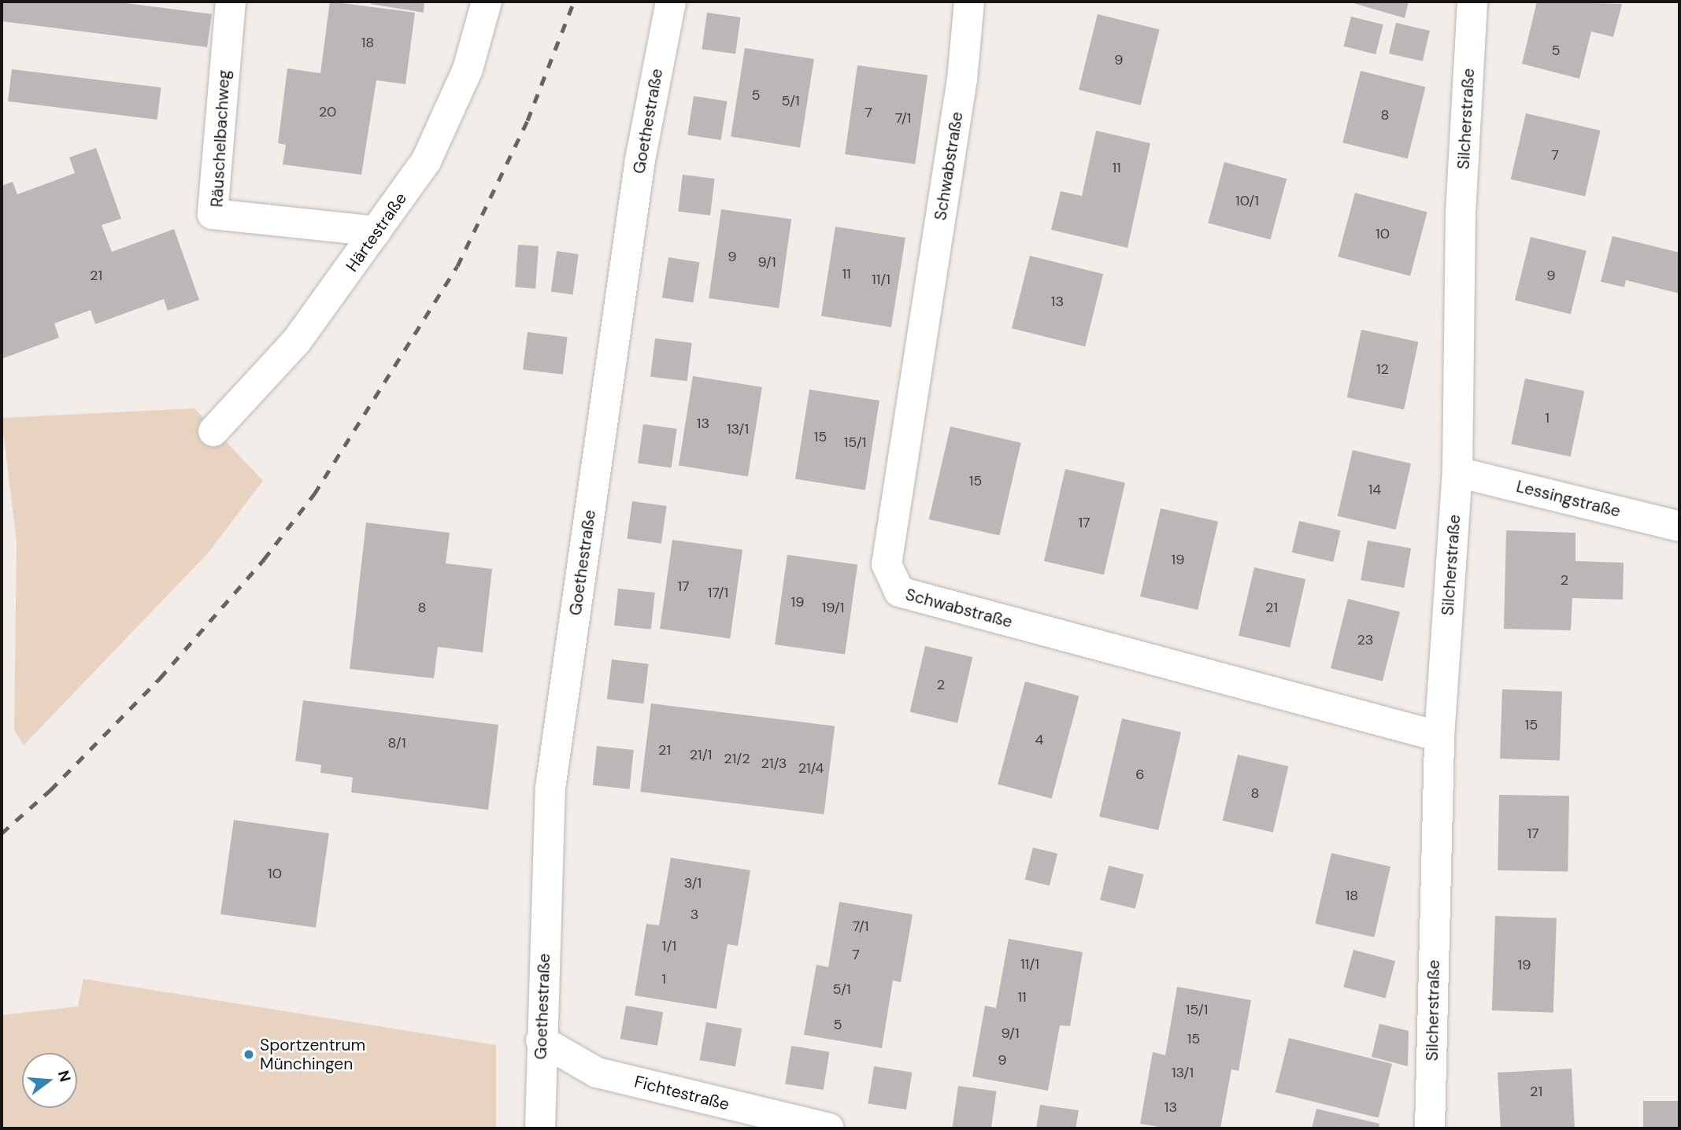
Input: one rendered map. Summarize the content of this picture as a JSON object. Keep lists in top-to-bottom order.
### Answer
{
  "streets": {
    "street": [
      "Silcherstraße",
      "Goethestraße",
      "Räuschelbachweg",
      "Schwabstraße",
      "Härtestraße",
      "Lessingstraße",
      "Fichtestraße"
    ]
  },
  "crossings": [
    ["Silcherstraße", "Schwabstraße"],
    ["Silcherstraße", "Lessingstraße"],
    ["Goethestraße", "Fichtestraße"],
    ["Räuschelbachweg", "Härtestraße"]
  ],
  "places": ["Sportzentrum Münchingen"],
  "house_numbers": [
    "18",
    "5",
    "9",
    "5",
    "5/1",
    "20",
    "7",
    "8",
    "7/1",
    "7",
    "11",
    "10/1",
    "10",
    "9",
    "9/1",
    "11",
    "21",
    "9",
    "11/1",
    "13",
    "12",
    "1",
    "13",
    "13/1",
    "15",
    "15/1",
    "15",
    "14",
    "17",
    "19",
    "2",
    "17",
    "17/1",
    "19",
    "8",
    "19/1",
    "21",
    "23",
    "2",
    "15",
    "4",
    "8/1",
    "21",
    "21/1",
    "21/2",
    "21/3",
    "21/4",
    "6",
    "8",
    "17",
    "10",
    "3/1",
    "18",
    "3",
    "7/1",
    "1/1",
    "7",
    "11/1",
    "19",
    "1",
    "5/1",
    "11",
    "15/1",
    "5",
    "9/1",
    "15",
    "9",
    "13/1",
    "21",
    "13"
  ],
  "north": "right"
}
